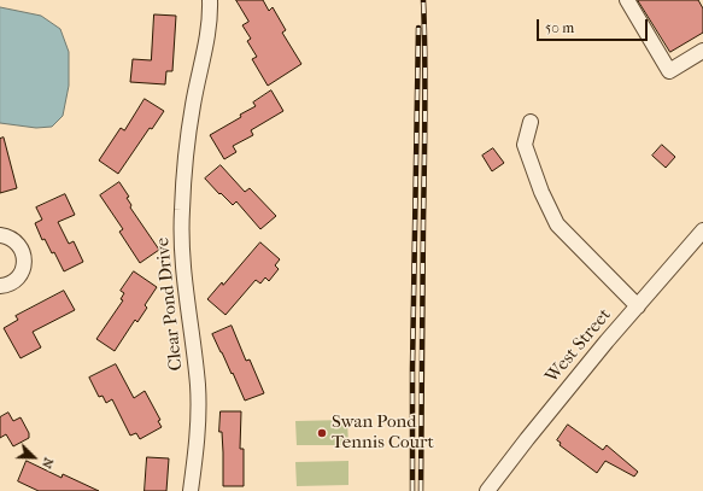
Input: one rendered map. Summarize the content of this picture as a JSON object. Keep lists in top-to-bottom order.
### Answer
{
  "streets": {
    "street": ["Clear Pond Drive", "West Street"]
  },
  "places": ["Swan Pond Tennis Court"],
  "scale_bar": "50 m",
  "north": "bottom right"
}
